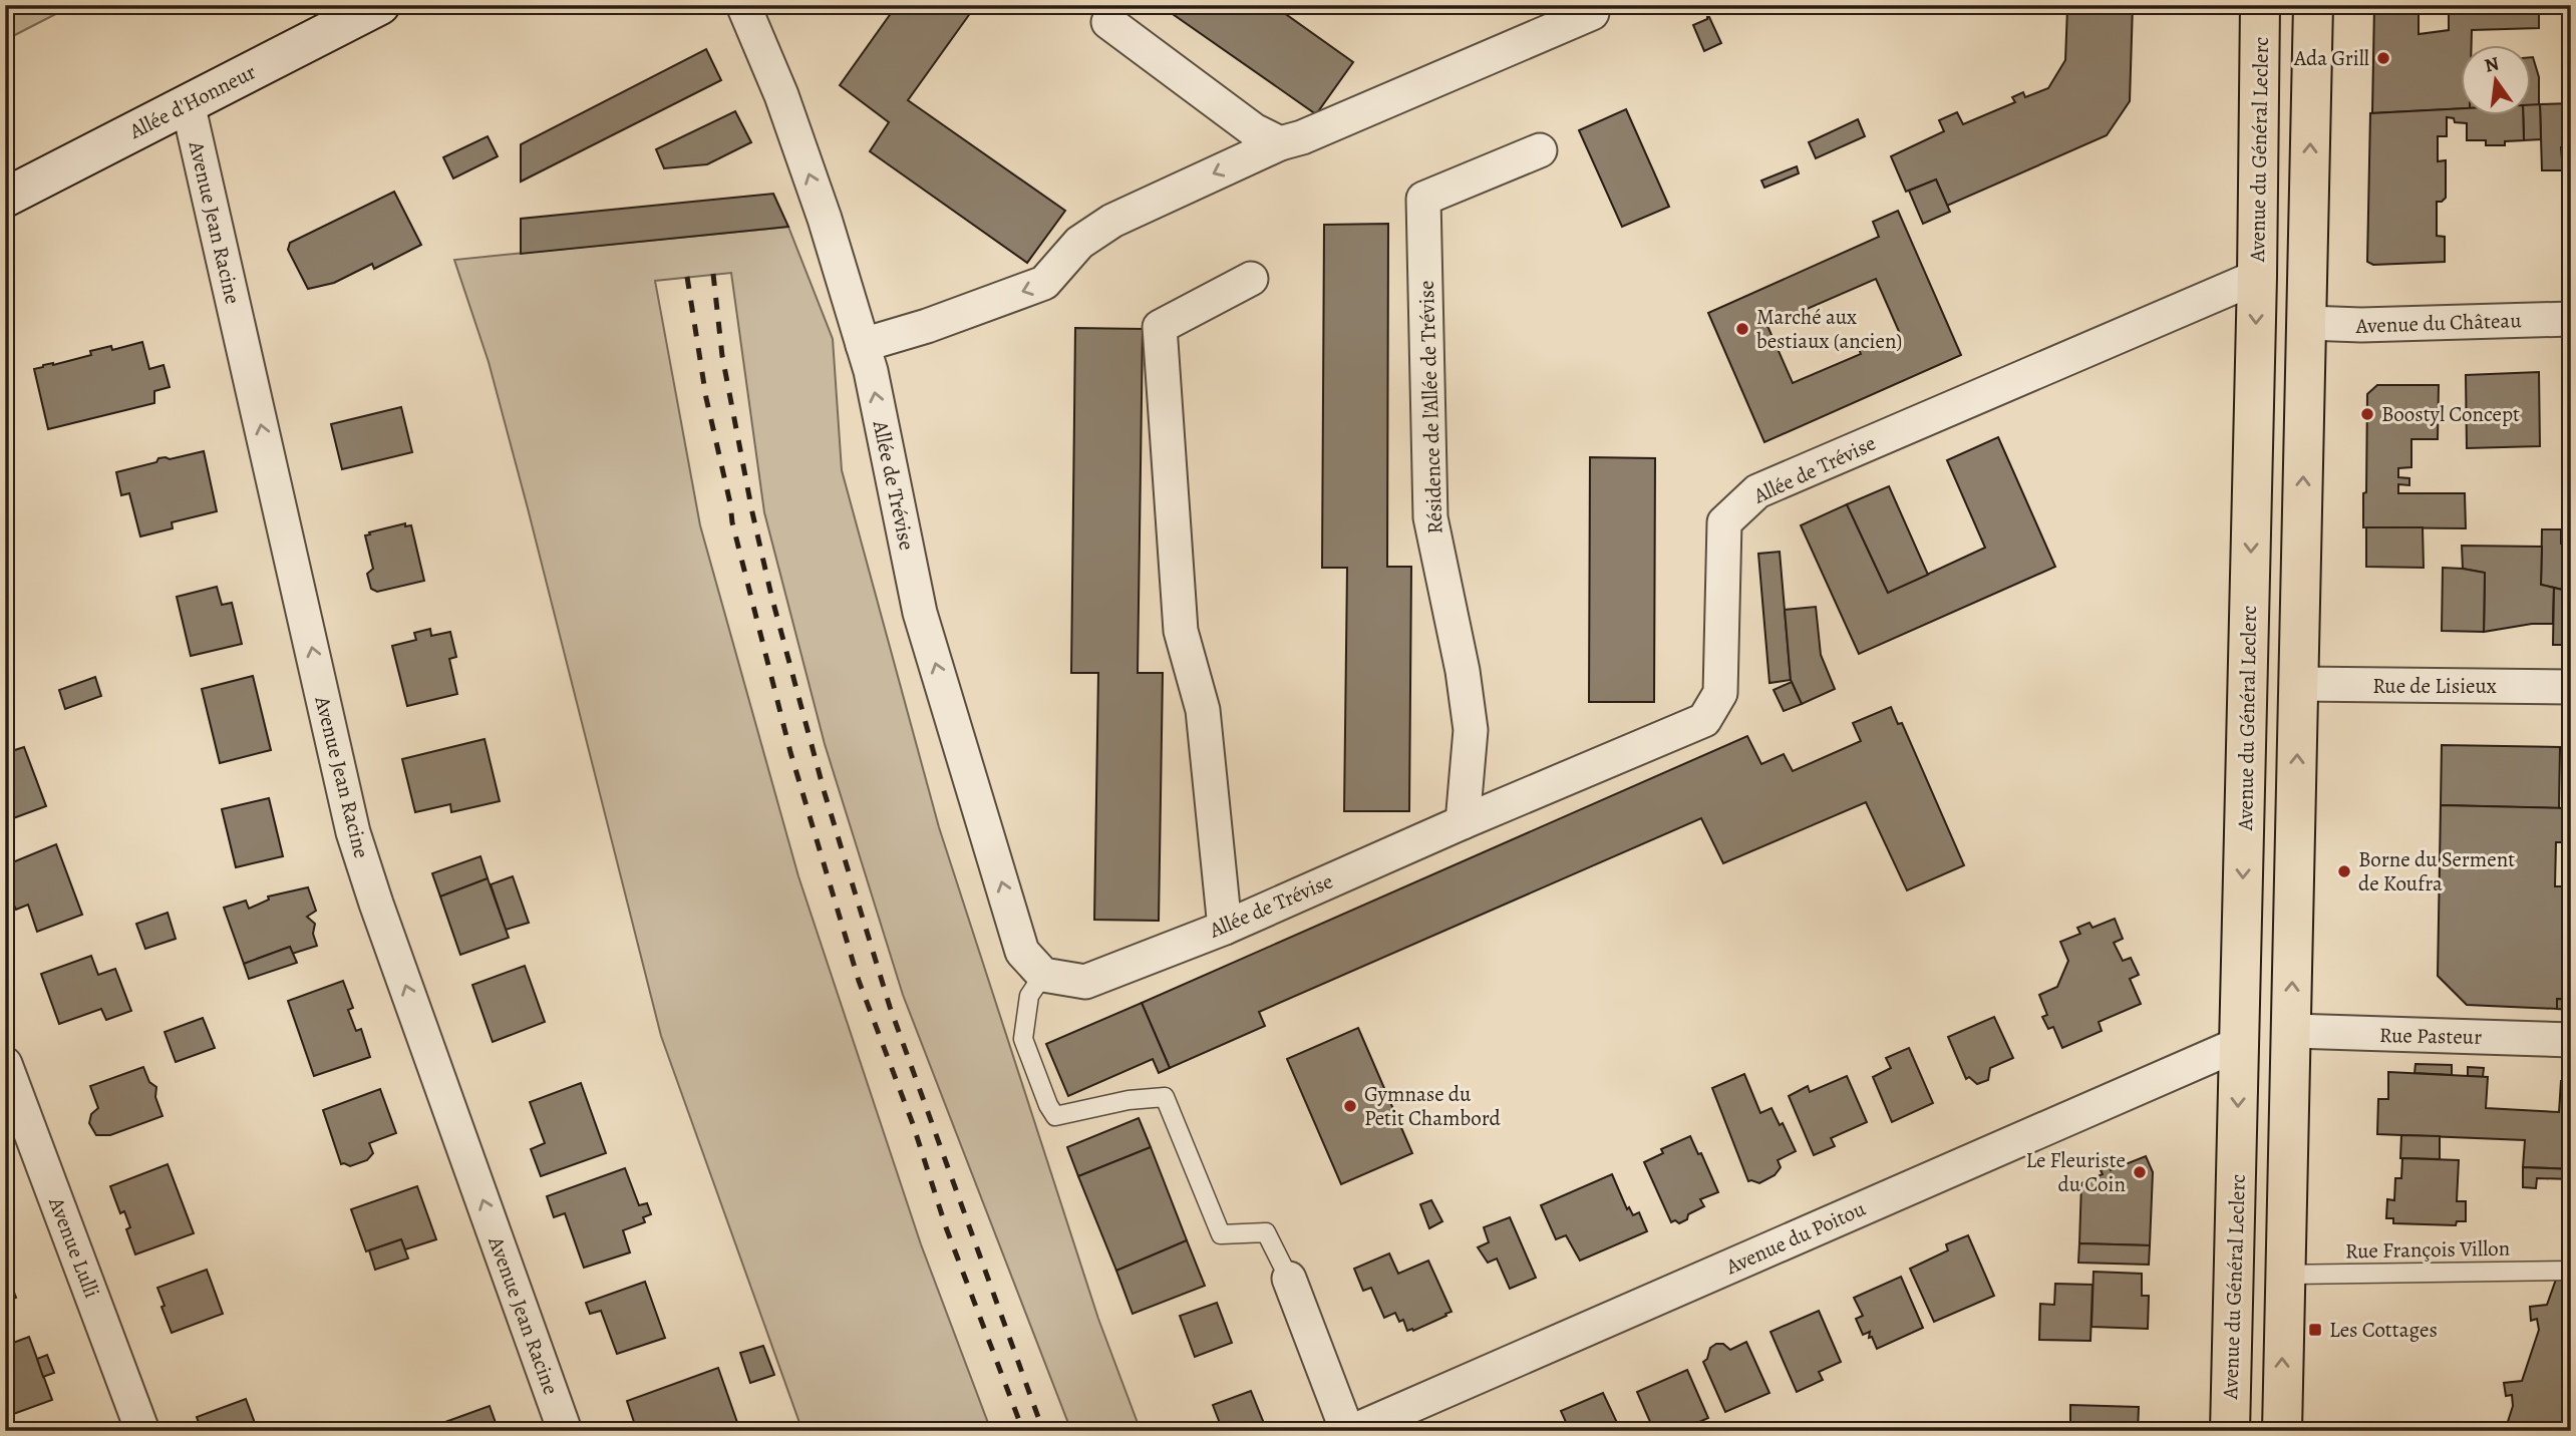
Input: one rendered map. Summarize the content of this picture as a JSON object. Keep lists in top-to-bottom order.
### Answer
{
  "streets": {
    "main road": ["Allée d'Honneur", "Avenue du Général Leclerc"],
    "street": [
      "Avenue Jean Racine",
      "Avenue du Château",
      "Résidence de l'Allée de Trévise",
      "Allée de Trévise",
      "Rue de Lisieux",
      "Rue Pasteur",
      "Avenue du Poitou",
      "Avenue Lulli"
    ],
    "lane": ["Rue François Villon"]
  },
  "crossings": [
    ["Allée d'Honneur", "Avenue Jean Racine"],
    ["Avenue du Général Leclerc", "Allée de Trévise"],
    ["Avenue du Général Leclerc", "Avenue du Poitou"],
    ["Résidence de l'Allée de Trévise", "Allée de Trévise"]
  ],
  "one_way": ["Avenue Jean Racine", "Allée de Trévise"],
  "places": {
    "other": [
      "Ada Grill",
      "Marché aux bestiaux (ancien)",
      "Boostyl Concept",
      "Borne du Serment de Koufra",
      "Gymnase du Petit Chambord",
      "Le Fleuriste du Coin"
    ],
    "transit": ["Les Cottages"]
  },
  "north": "top"
}
